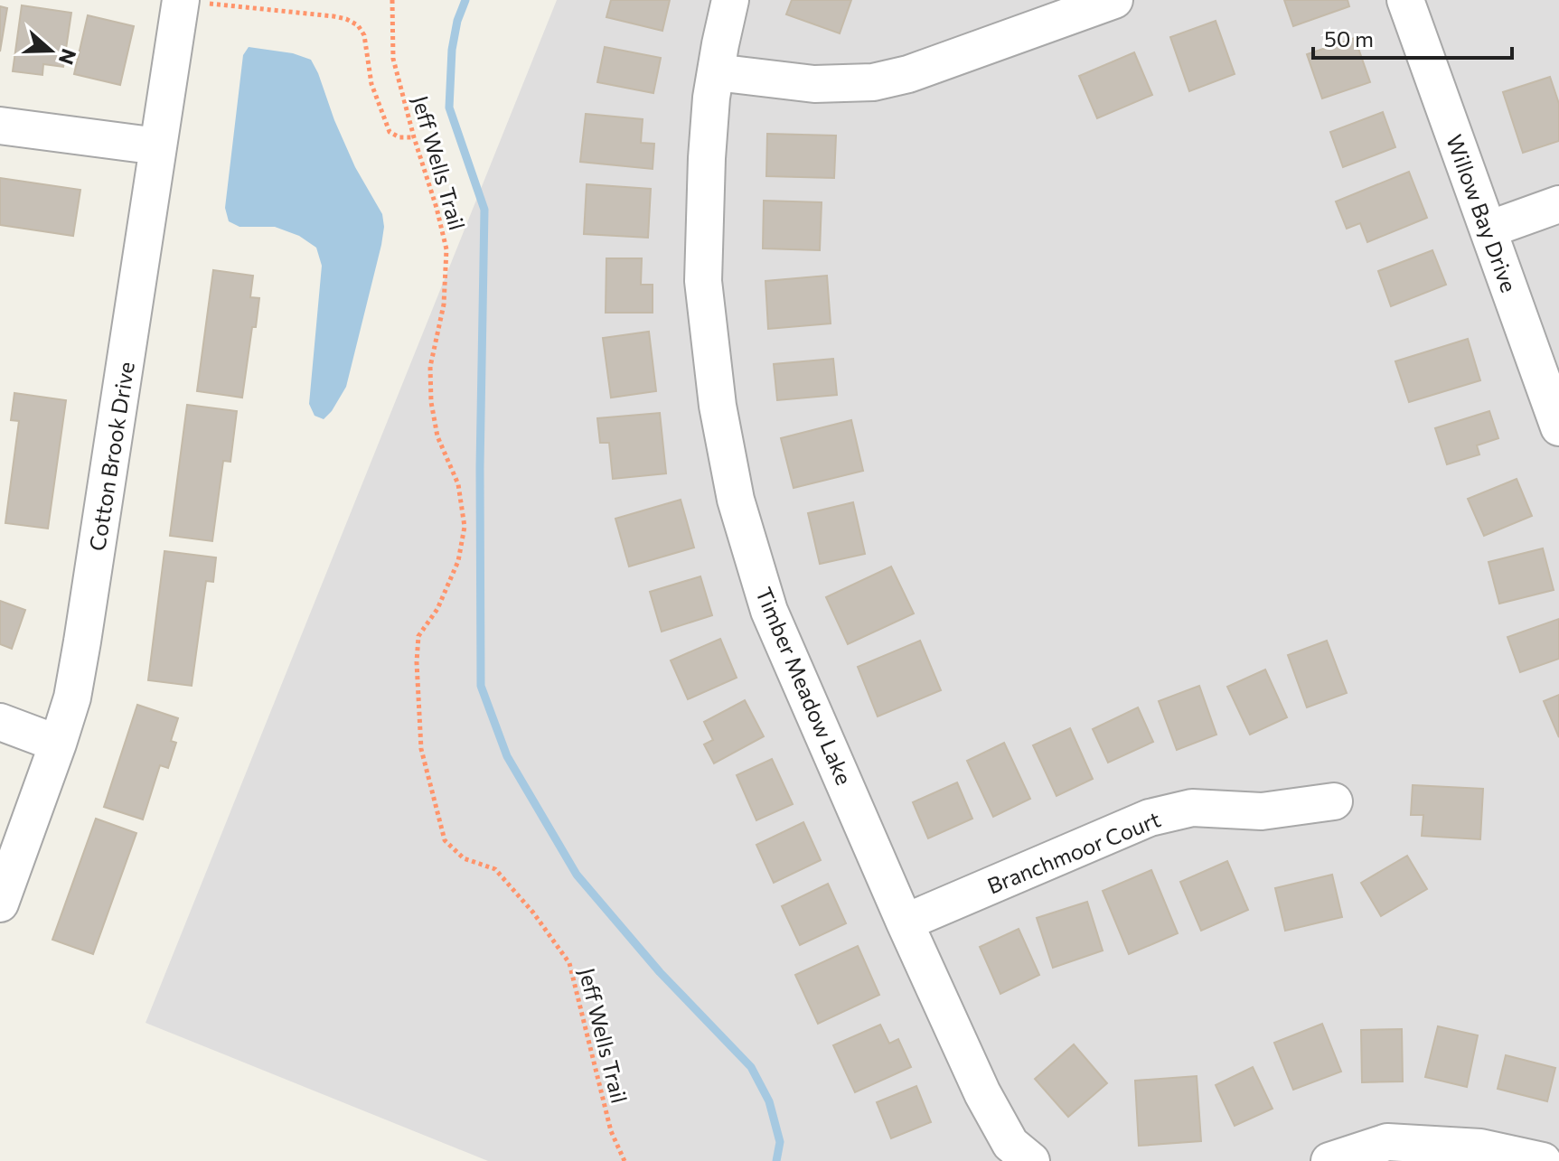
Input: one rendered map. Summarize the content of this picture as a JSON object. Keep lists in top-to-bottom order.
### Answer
{
  "streets": {
    "street": [
      "Willow Bay Drive",
      "Cotton Brook Drive",
      "Timber Meadow Lake",
      "Branchmoor Court"
    ],
    "path": ["Jeff Wells Trail"]
  },
  "crossings": [
    ["Timber Meadow Lake", "Branchmoor Court"]
  ],
  "scale_bar": "50 m",
  "north": "right"
}
